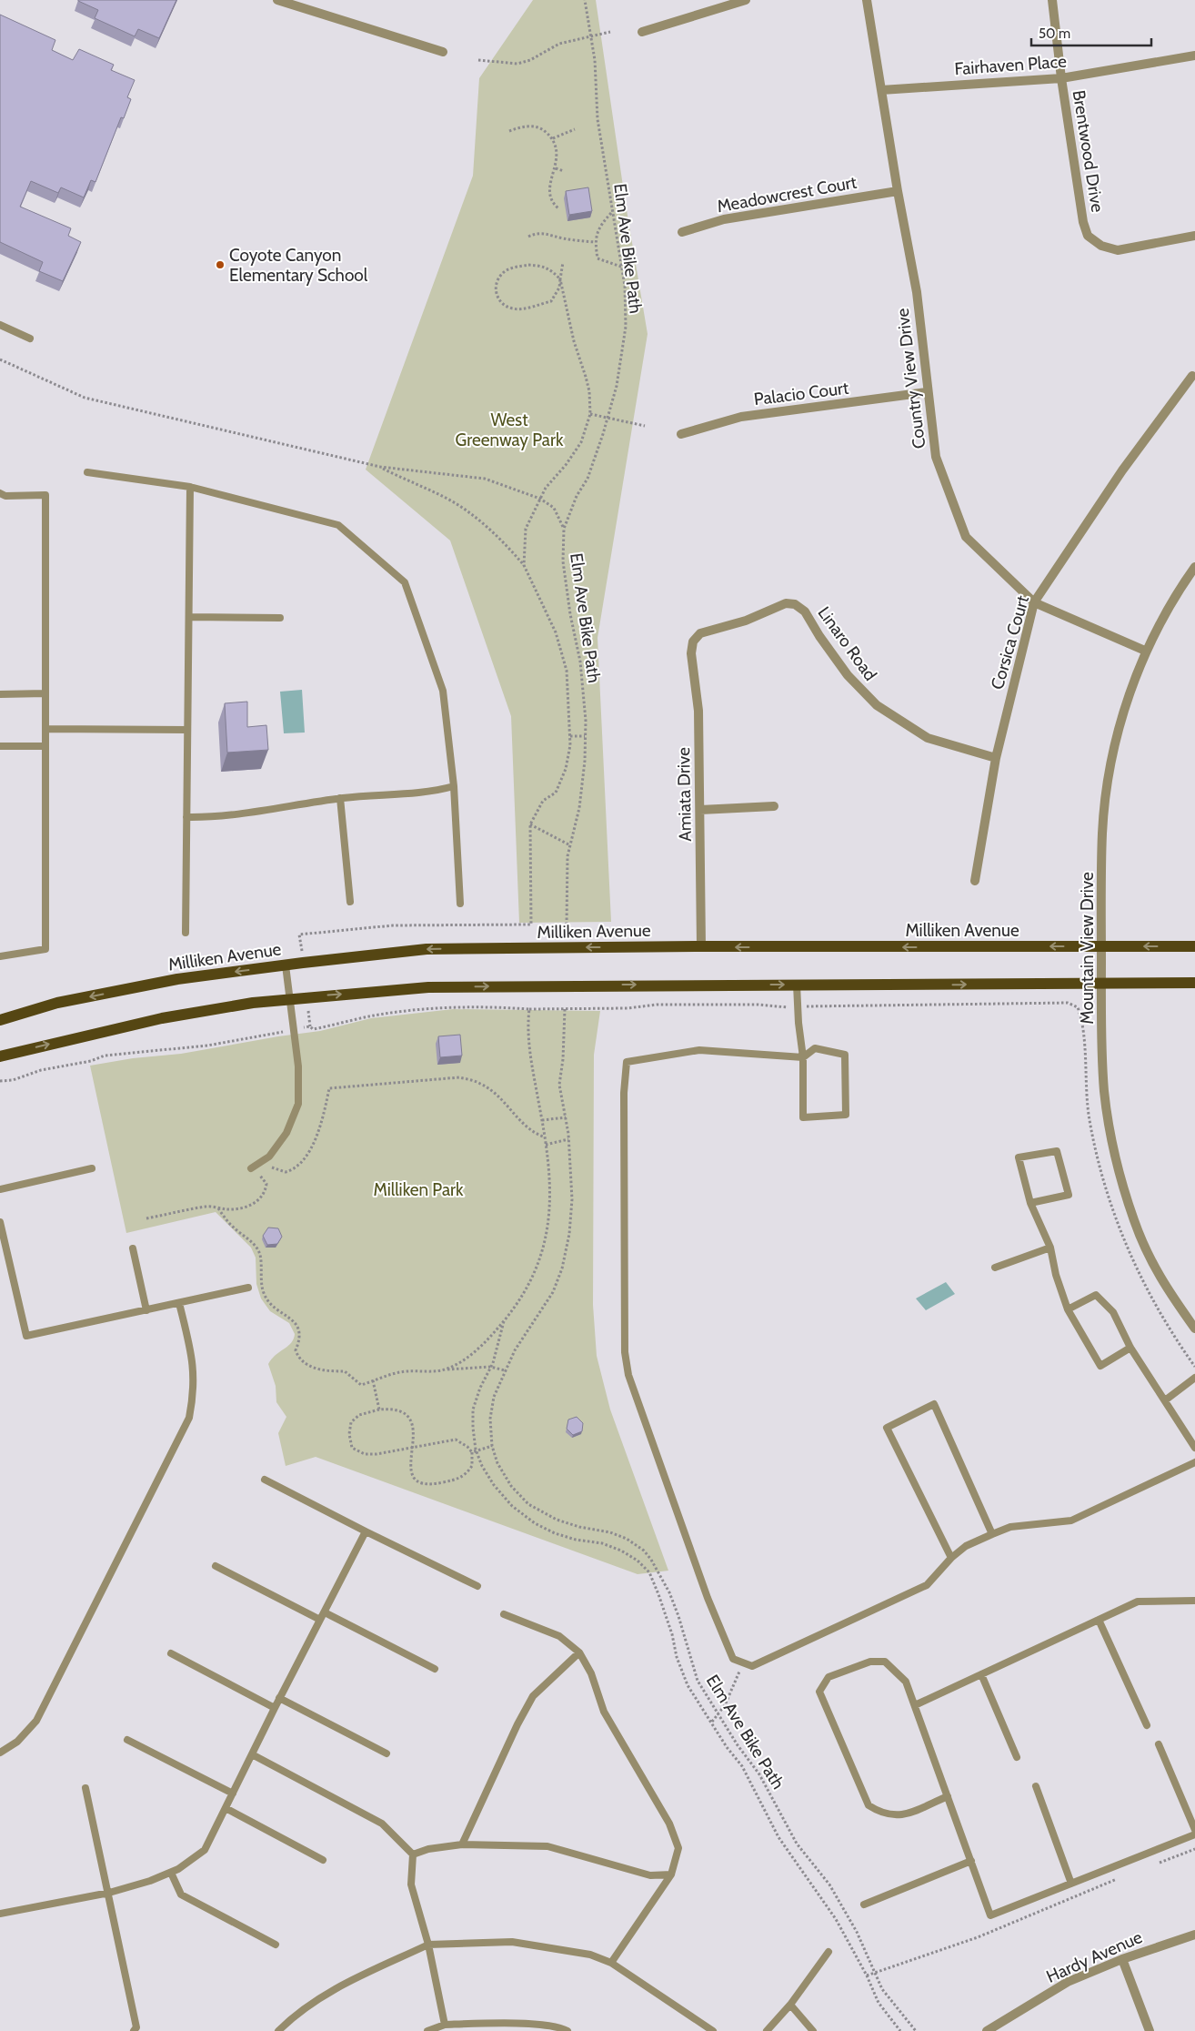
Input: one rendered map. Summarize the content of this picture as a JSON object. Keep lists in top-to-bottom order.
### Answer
{
  "streets": {
    "main road": ["Milliken Avenue"],
    "street": [
      "Fairhaven Place",
      "Brentwood Drive",
      "Meadowcrest Court",
      "Country View Drive",
      "Palacio Court",
      "Corsica Court",
      "Linaro Road",
      "Amiata Drive",
      "Mountain View Drive",
      "Hardy Avenue"
    ],
    "path": ["Elm Ave Bike Path"]
  },
  "crossings": [
    ["Fairhaven Place", "Brentwood Drive"],
    ["Fairhaven Place", "Country View Drive"],
    ["Meadowcrest Court", "Country View Drive"],
    ["Country View Drive", "Palacio Court"],
    ["Country View Drive", "Corsica Court"],
    ["Country View Drive", "Mountain View Drive"],
    ["Corsica Court", "Linaro Road"],
    ["Linaro Road", "Amiata Drive"],
    ["Amiata Drive", "Milliken Avenue"],
    ["Milliken Avenue", "Mountain View Drive"]
  ],
  "parks": ["West Greenway Park", "Milliken Park"],
  "places": ["Coyote Canyon Elementary School"],
  "scale_bar": "50 m"
}
